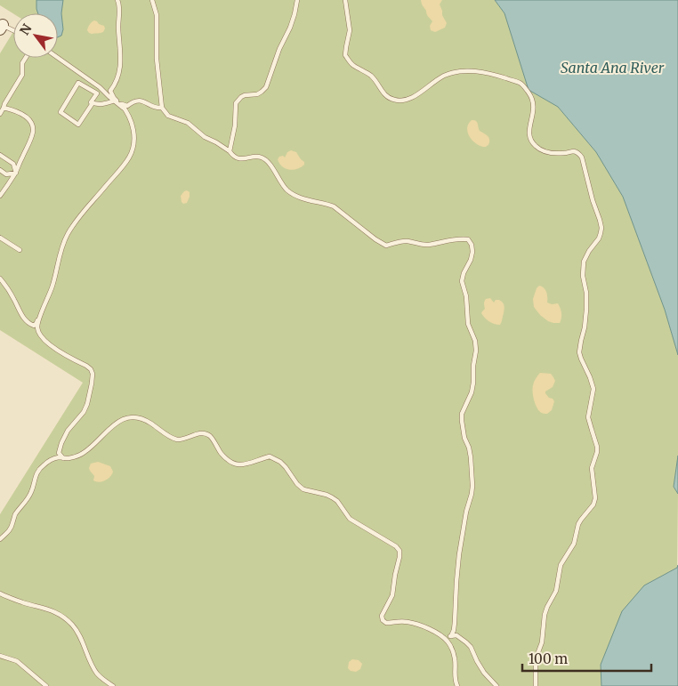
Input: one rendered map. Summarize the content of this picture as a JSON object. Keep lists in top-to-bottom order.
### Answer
{
  "water": ["Santa Ana River"],
  "scale_bar": "100 m",
  "north": "top left"
}
